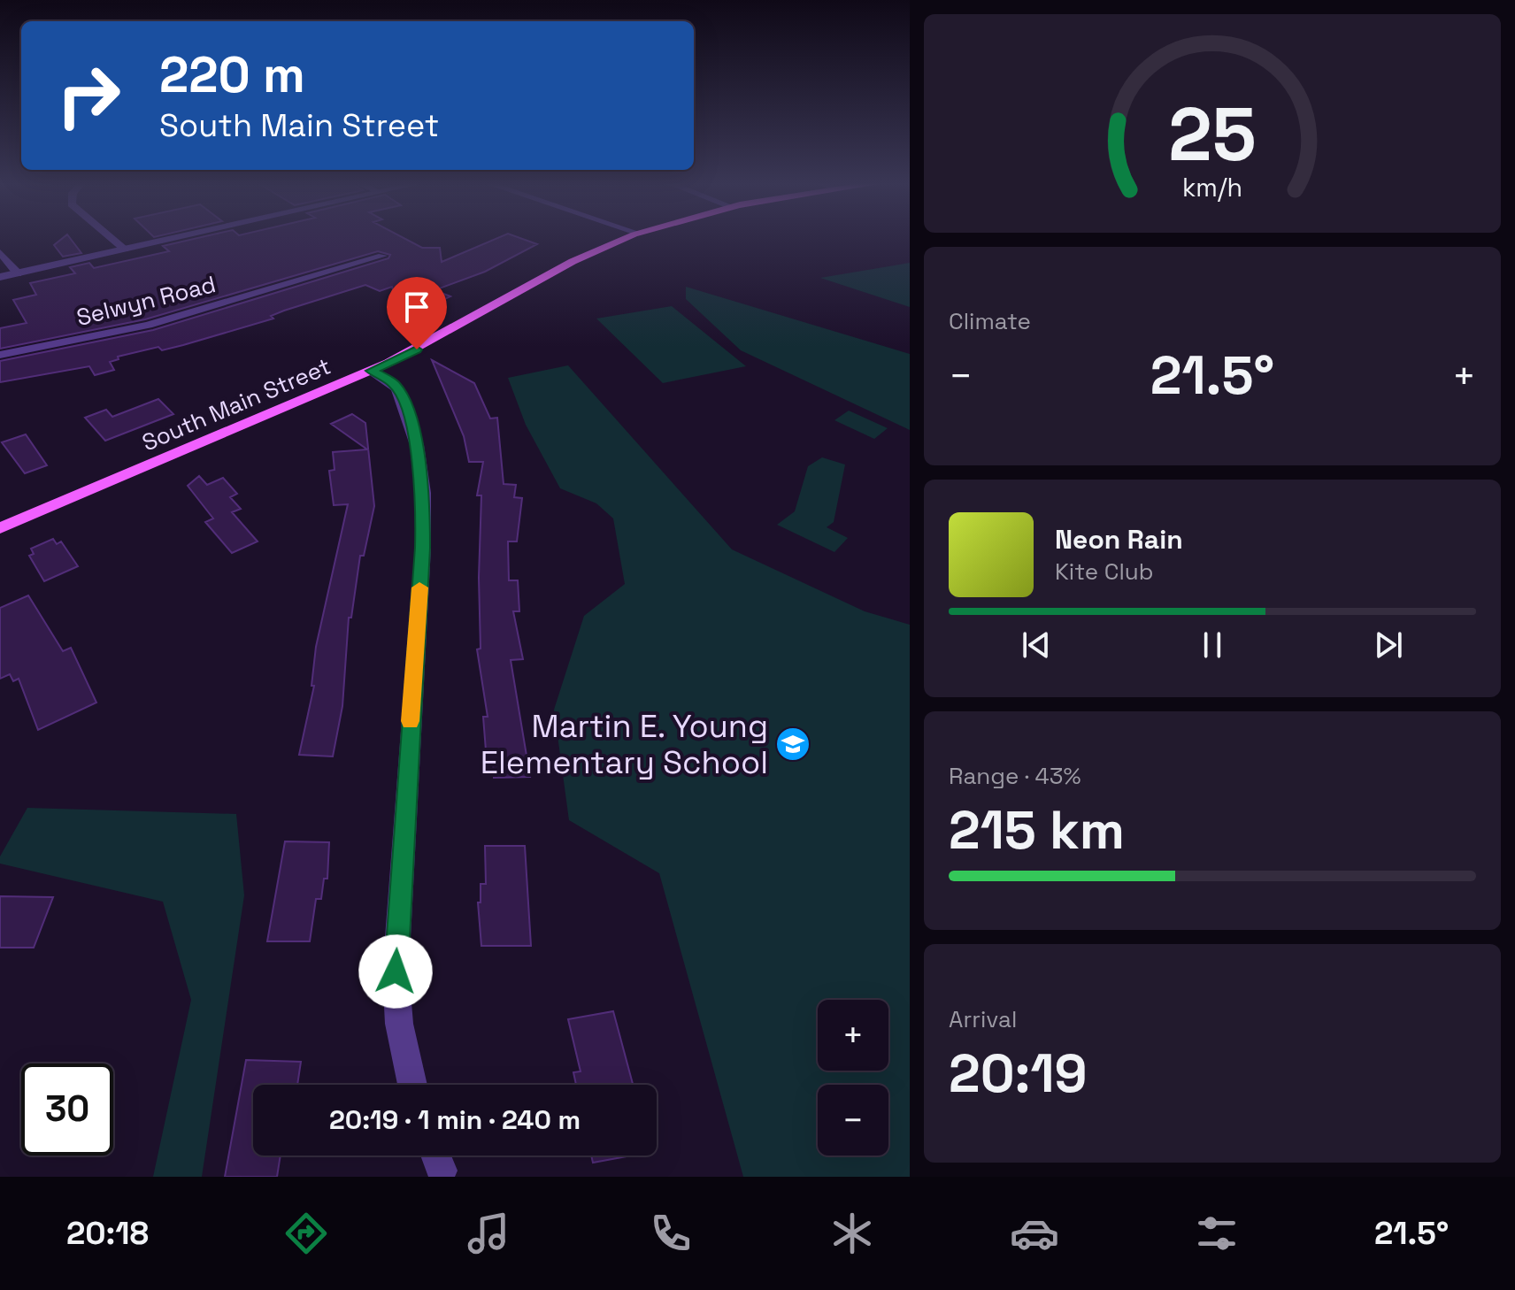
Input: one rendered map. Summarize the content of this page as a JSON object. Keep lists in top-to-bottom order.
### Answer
{
  "streets": {
    "main road": ["South Main Street"],
    "street": ["Selwyn Road"]
  },
  "places": {
    "school or university": ["Martin E. Young Elementary School"]
  },
  "page": {
    "turn": ["220 m", "South Main Street"],
    "tile": [
      "Climate",
      ["Range · 43%", "215 km"],
      ["Arrival", "20:19"]
    ],
    "heat": ["−", "21.5°", "+"],
    "song": ["Neon Rain", "Kite Club"],
    "map_buttons": ["+", "−"],
    "limit": "30",
    "trip": "20:19 · 1 min · 240 m",
    "tabs": ["20:18", "21.5°"],
    "gauge": ["25", "km/h"]
  }
}
